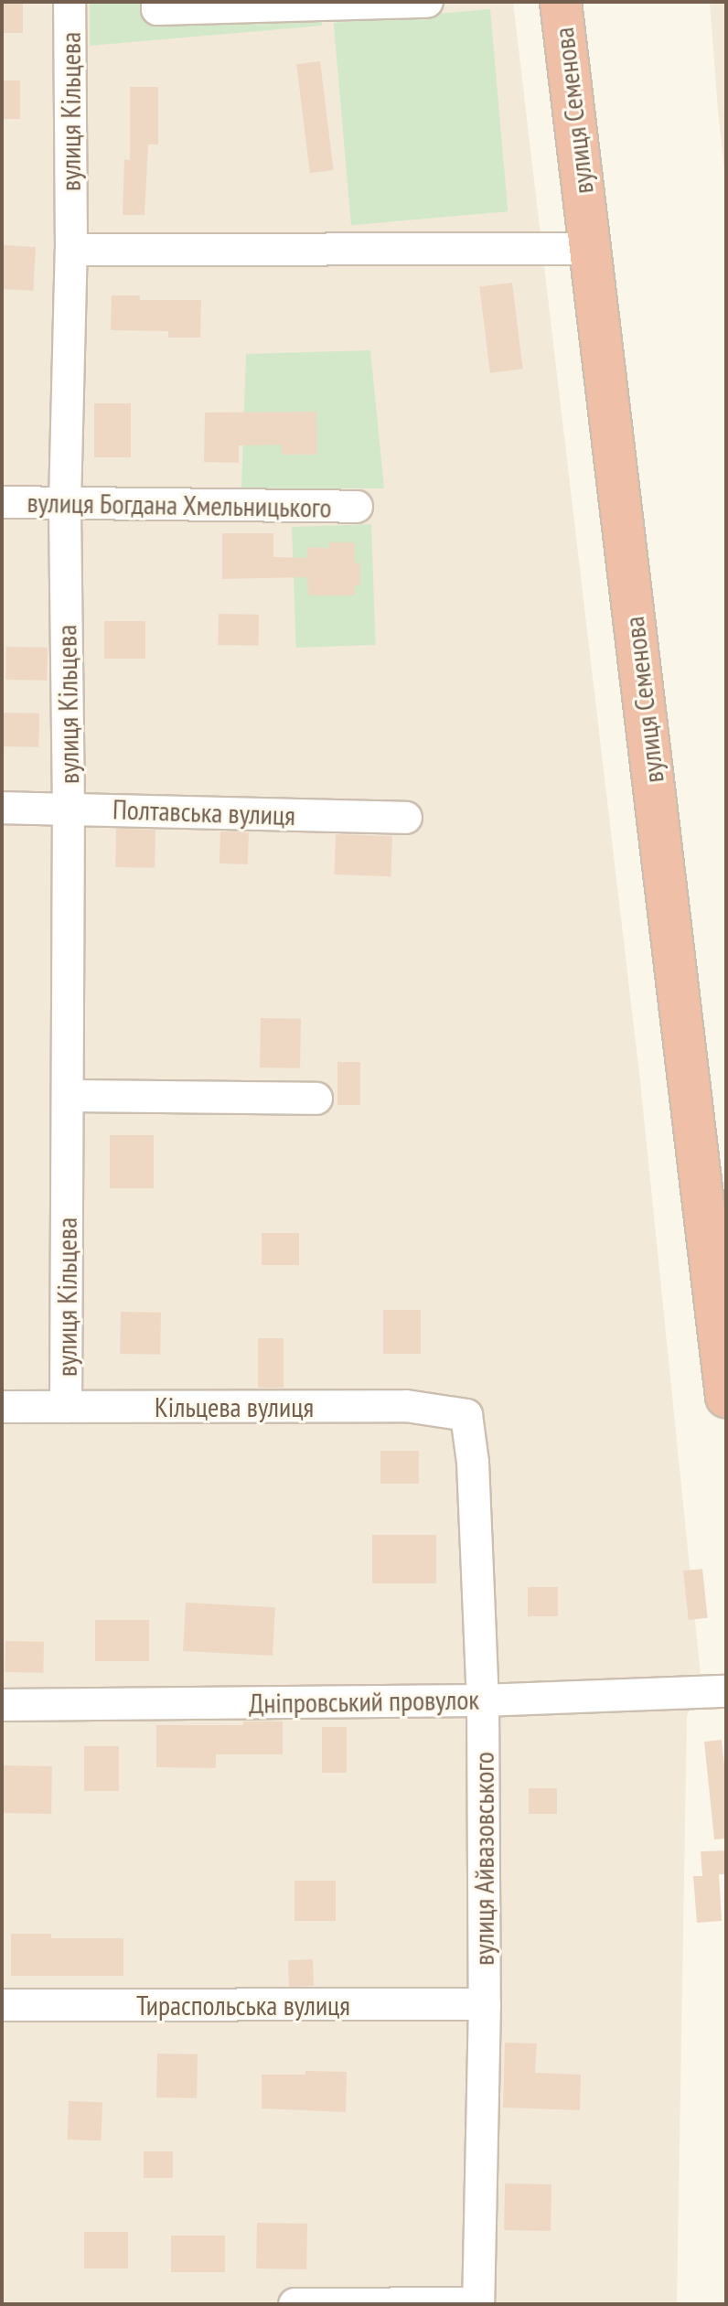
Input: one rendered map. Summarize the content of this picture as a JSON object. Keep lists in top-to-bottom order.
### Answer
{
  "streets": {
    "highway": ["вулиця Семенова"],
    "street": [
      "вулиця Кільцева",
      "вулиця Богдана Хмельницького",
      "Полтавська вулиця",
      "Кільцева вулиця",
      "Дніпровський провулок",
      "вулиця Айвазовського",
      "Тираспольська вулиця"
    ]
  },
  "crossings": [
    ["вулиця Кільцева", "вулиця Богдана Хмельницького"],
    ["вулиця Кільцева", "Полтавська вулиця"],
    ["вулиця Кільцева", "Кільцева вулиця"],
    ["Кільцева вулиця", "вулиця Айвазовського"],
    ["Дніпровський провулок", "вулиця Айвазовського"],
    ["вулиця Айвазовського", "Тираспольська вулиця"]
  ]
}
